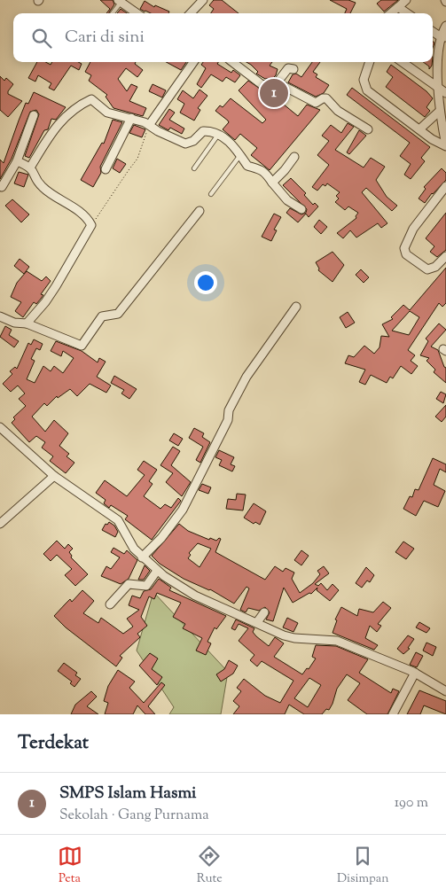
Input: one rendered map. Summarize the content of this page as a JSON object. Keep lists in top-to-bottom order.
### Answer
{
  "page": {
    "search": "Cari di sini",
    "pins": "1",
    "heading": "Terdekat",
    "list": [
      {
        "mark": "1",
        "name": "SMPS Islam Hasmi",
        "note": "Sekolah · Gang Purnama",
        "value": "190 m"
      }
    ],
    "nav": ["Peta", "Rute", "Disimpan"]
  }
}
